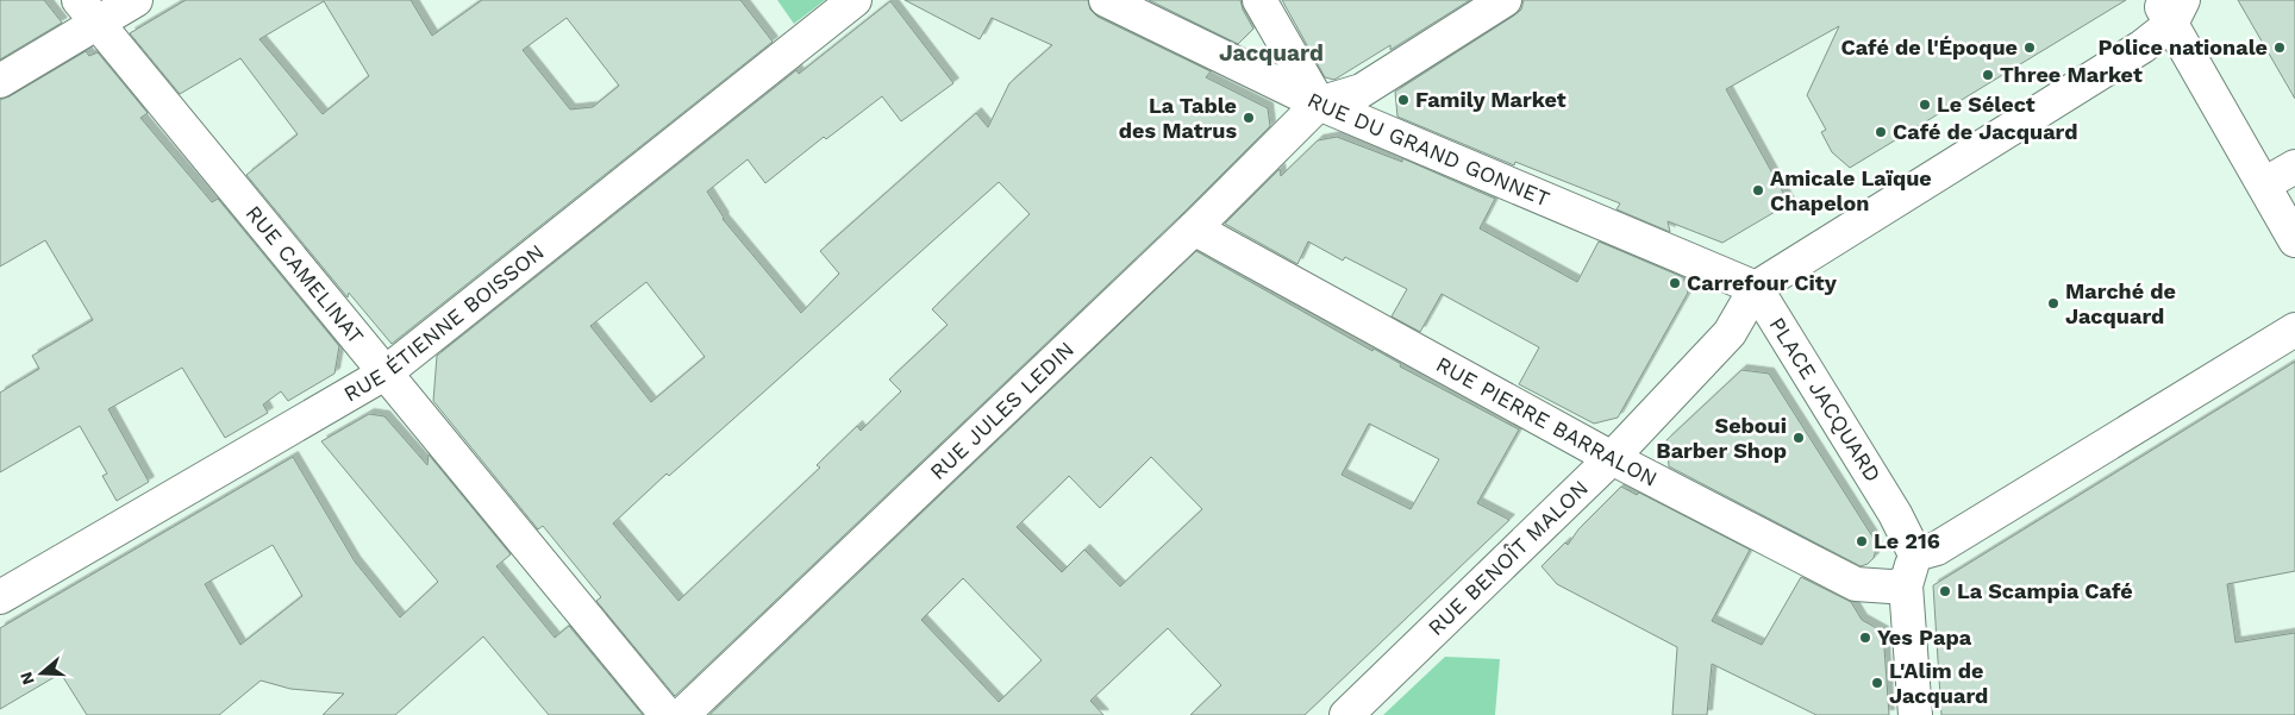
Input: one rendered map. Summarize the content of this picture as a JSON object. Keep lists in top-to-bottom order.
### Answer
{
  "streets": {
    "street": [
      "RUE DU GRAND GONNET",
      "RUE CAMELINAT",
      "RUE ÉTIENNE BOISSON",
      "PLACE JACQUARD",
      "RUE JULES LEDIN",
      "RUE PIERRE BARRALON",
      "RUE BENOÎT MALON"
    ]
  },
  "crossings": [
    ["RUE DU GRAND GONNET", "PLACE JACQUARD"],
    ["RUE DU GRAND GONNET", "RUE JULES LEDIN"],
    ["RUE DU GRAND GONNET", "RUE BENOÎT MALON"],
    ["RUE CAMELINAT", "RUE ÉTIENNE BOISSON"],
    ["PLACE JACQUARD", "RUE PIERRE BARRALON"],
    ["PLACE JACQUARD", "RUE BENOÎT MALON"],
    ["RUE JULES LEDIN", "RUE PIERRE BARRALON"],
    ["RUE PIERRE BARRALON", "RUE BENOÎT MALON"]
  ],
  "districts": ["Jacquard"],
  "places": [
    "Café de l'Époque",
    "Police nationale",
    "Three Market",
    "Family Market",
    "Le Sélect",
    "La Table des Matrus",
    "Café de Jacquard",
    "Amicale Laïque Chapelon",
    "Carrefour City",
    "Marché de Jacquard",
    "Seboui Barber Shop",
    "Le 216",
    "La Scampia Café",
    "Yes Papa",
    "L'Alim de Jacquard"
  ],
  "north": "left"
}
